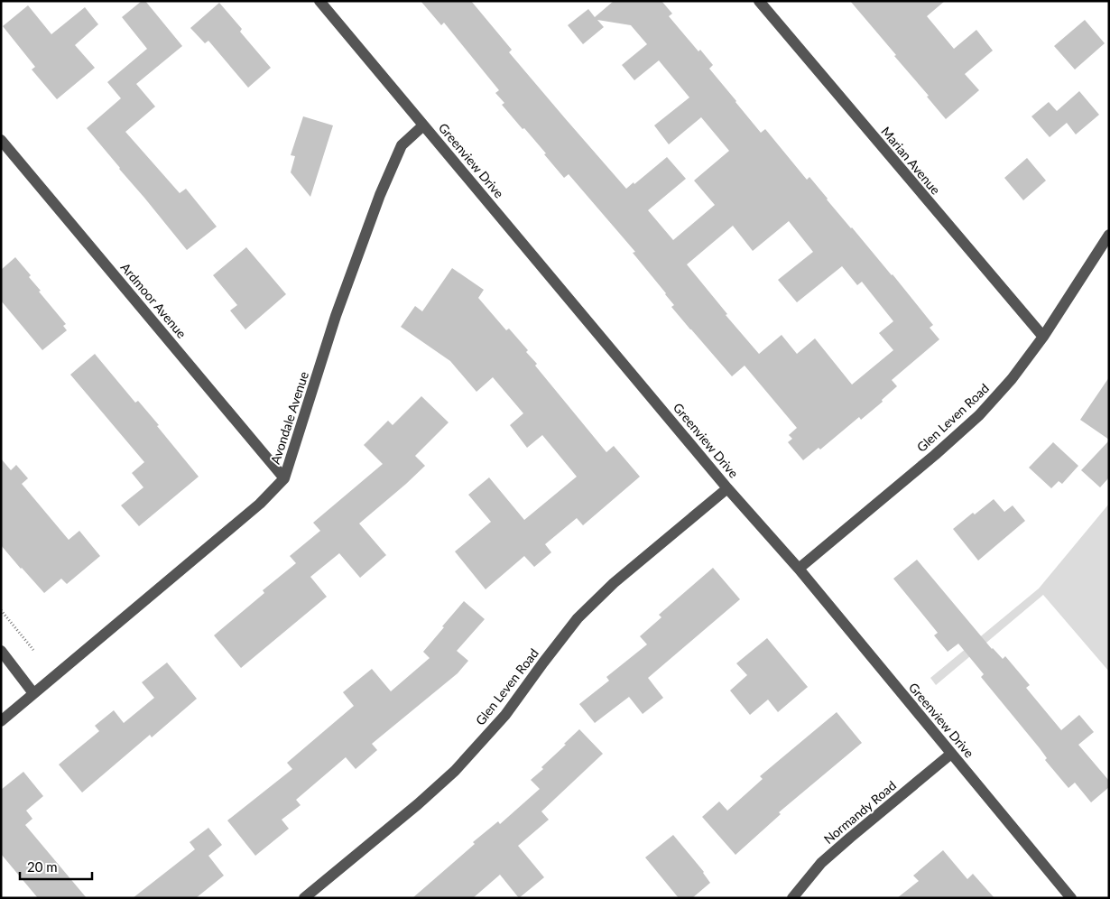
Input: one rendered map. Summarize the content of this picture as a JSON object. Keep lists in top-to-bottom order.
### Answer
{
  "streets": {
    "street": [
      "Greenview Drive",
      "Marian Avenue",
      "Ardmoor Avenue",
      "Avondale Avenue",
      "Glen Leven Road",
      "Normandy Road"
    ]
  },
  "crossings": [
    ["Greenview Drive", "Avondale Avenue"],
    ["Greenview Drive", "Glen Leven Road"],
    ["Greenview Drive", "Normandy Road"],
    ["Marian Avenue", "Glen Leven Road"],
    ["Ardmoor Avenue", "Avondale Avenue"]
  ],
  "scale_bar": "20 m"
}
